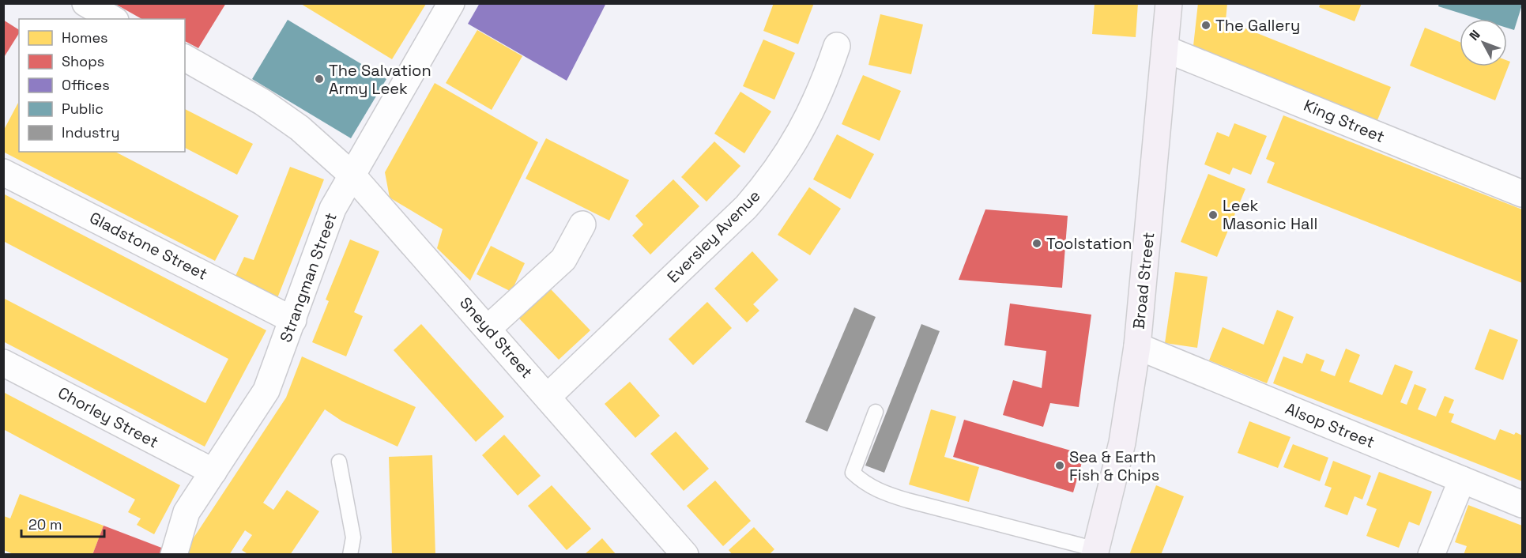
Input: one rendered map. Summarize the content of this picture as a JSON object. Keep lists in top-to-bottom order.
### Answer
{
  "streets": {
    "highway": ["Broad Street"],
    "street": [
      "King Street",
      "Eversley Avenue",
      "Gladstone Street",
      "Strangman Street",
      "Sneyd Street",
      "Chorley Street",
      "Alsop Street"
    ]
  },
  "crossings": [
    ["King Street", "Broad Street"],
    ["Eversley Avenue", "Sneyd Street"],
    ["Gladstone Street", "Strangman Street"],
    ["Strangman Street", "Sneyd Street"],
    ["Strangman Street", "Chorley Street"],
    ["Broad Street", "Alsop Street"]
  ],
  "places": [
    "The Gallery",
    "The Salvation Army Leek",
    "Leek Masonic Hall",
    "Toolstation",
    "Sea & Earth Fish & Chips"
  ],
  "legend": [
    "Homes",
    "Shops",
    "Offices",
    "Public",
    "Industry"
  ],
  "scale_bar": "20 m",
  "north": "top left"
}
